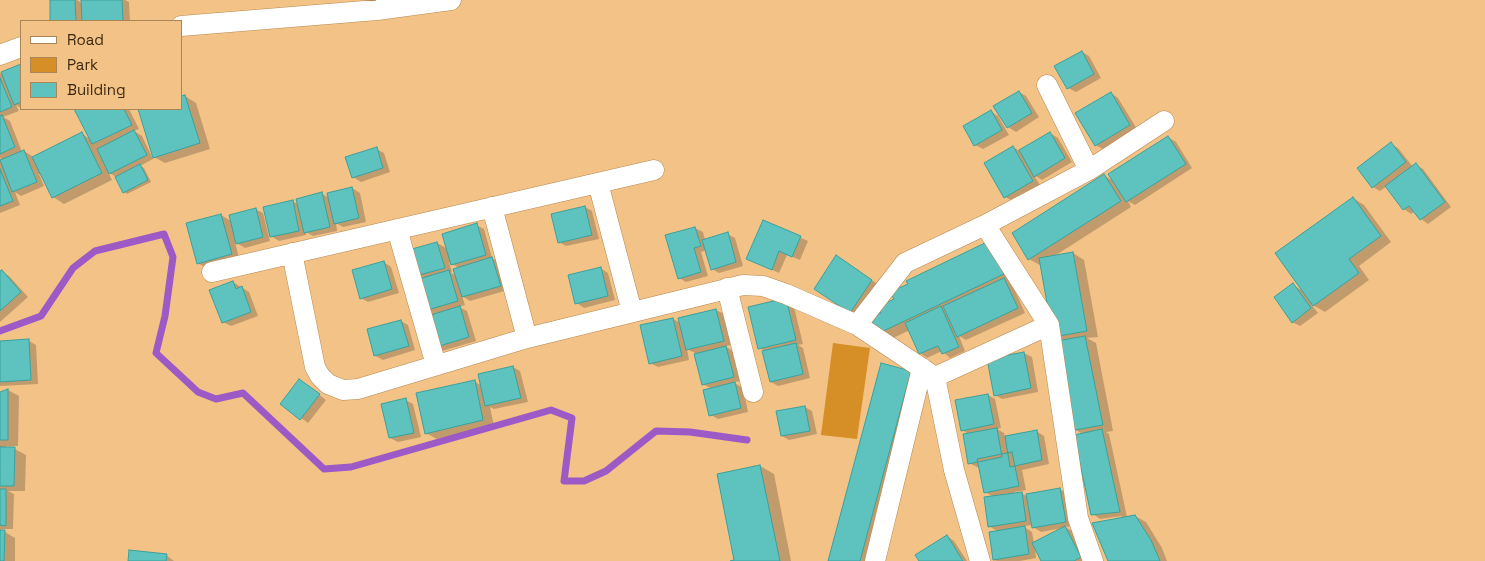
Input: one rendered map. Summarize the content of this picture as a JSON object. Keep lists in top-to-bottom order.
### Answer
{
  "legend": ["Road", "Park", "Building"]
}
